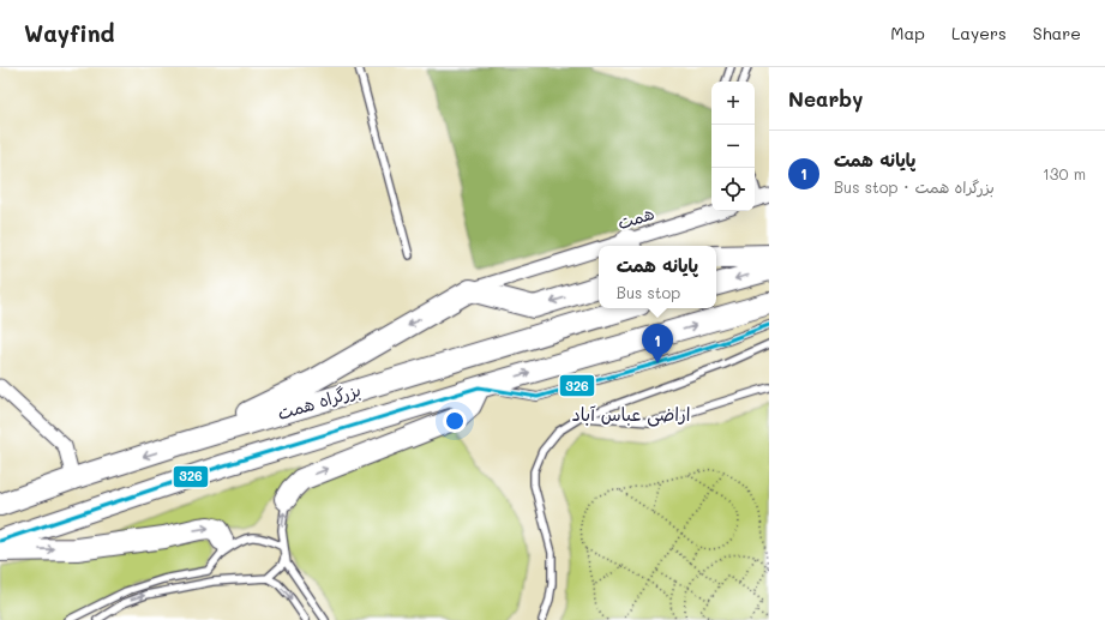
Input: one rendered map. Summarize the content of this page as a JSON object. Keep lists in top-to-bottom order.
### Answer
{
  "streets": {
    "highway": ["بزرگراه همت"],
    "street": ["همت"]
  },
  "districts": ["اراضی عباس آباد"],
  "lines": ["transit line 326"],
  "page": {
    "header": "Wayfind",
    "nav": ["Map", "Layers", "Share"],
    "heading": "Nearby",
    "map_buttons": ["+", "−"],
    "list": [
      {
        "mark": "1",
        "name": "پایانه همت",
        "note": "Bus stop · بزرگراه همت",
        "value": "130 m"
      }
    ],
    "popup": ["پایانه همت", "Bus stop"],
    "pins": "1"
  }
}
